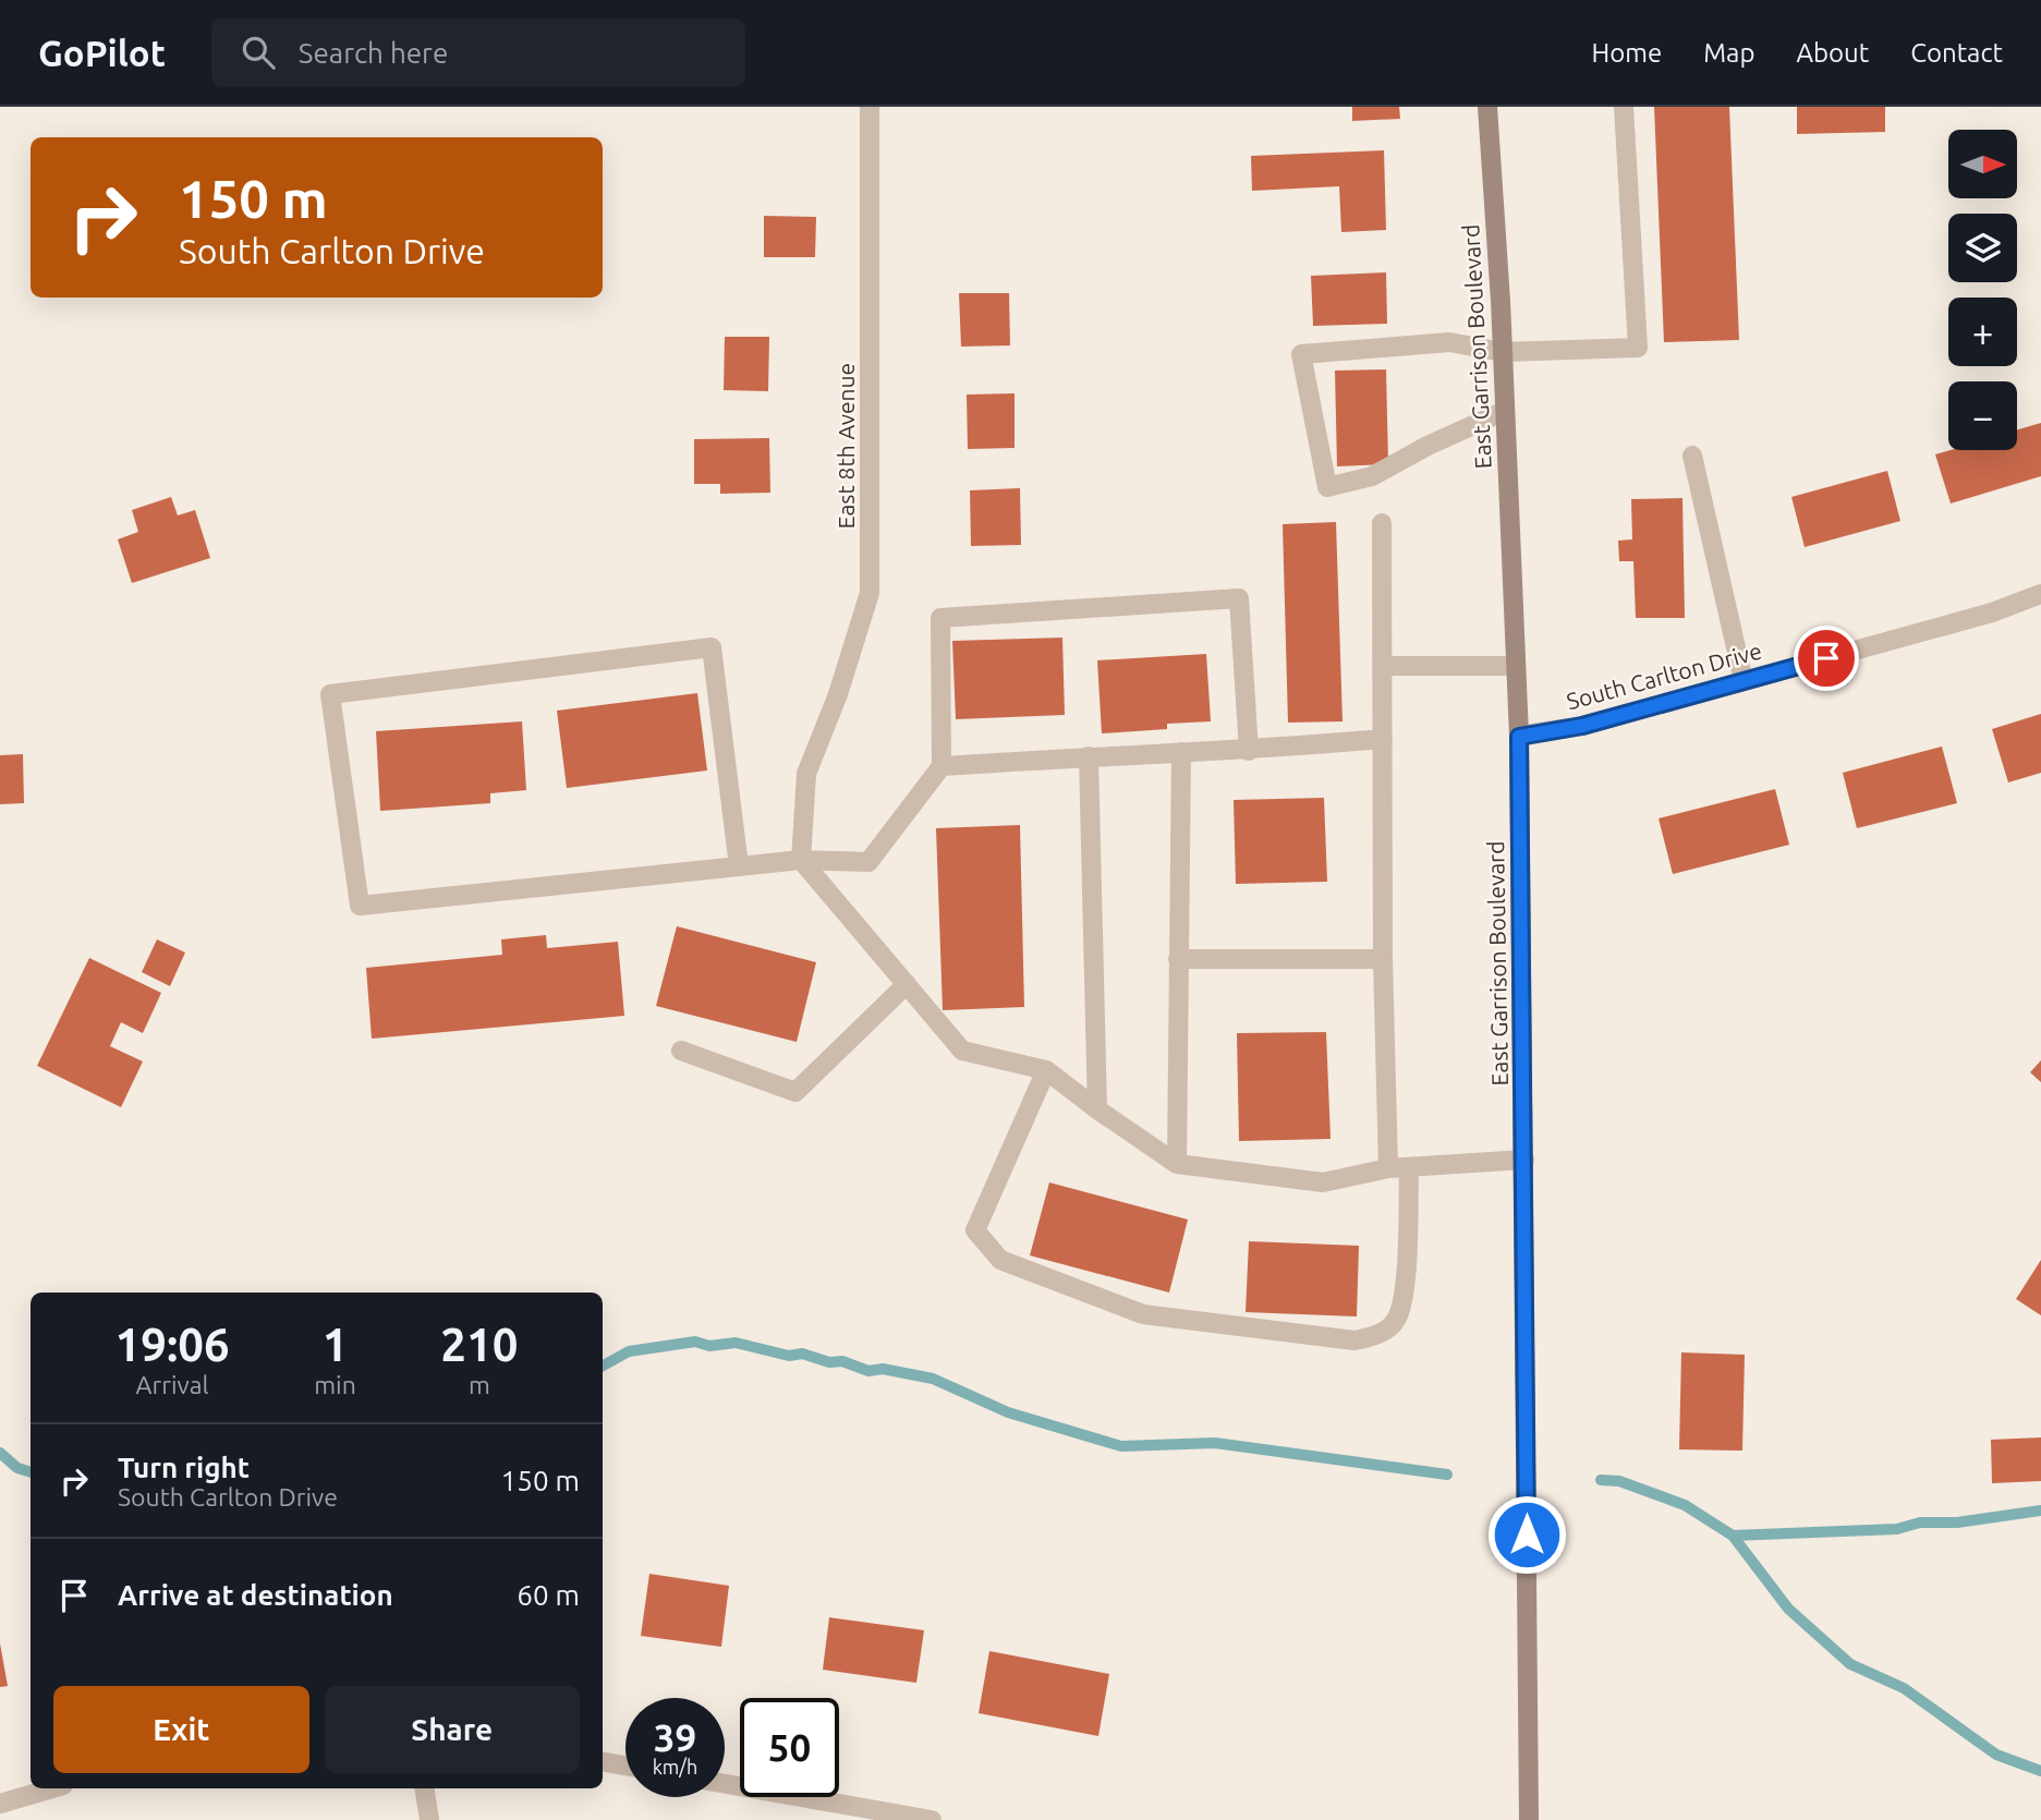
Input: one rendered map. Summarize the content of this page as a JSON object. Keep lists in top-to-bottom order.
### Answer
{
  "streets": {
    "main road": ["East Garrison Boulevard"],
    "street": ["East 8th Avenue", "South Carlton Drive"]
  },
  "crossings": [
    ["East Garrison Boulevard", "South Carlton Drive"]
  ],
  "north": "right",
  "page": {
    "header": "GoPilot",
    "search": "Search here",
    "nav": [
      "Home",
      "Map",
      "About",
      "Contact"
    ],
    "map_buttons": ["+", "−"],
    "turn": ["150 m", "South Carlton Drive"],
    "eta": [
      "19:06",
      "Arrival",
      "1",
      "min",
      "210",
      "m"
    ],
    "list": [
      {
        "name": "Turn right",
        "note": "South Carlton Drive",
        "value": "150 m"
      },
      {
        "name": "Arrive at destination",
        "value": "60 m"
      }
    ],
    "buttons": ["Exit", "Share"],
    "speed": "39 km/h",
    "limit": "50"
  }
}
